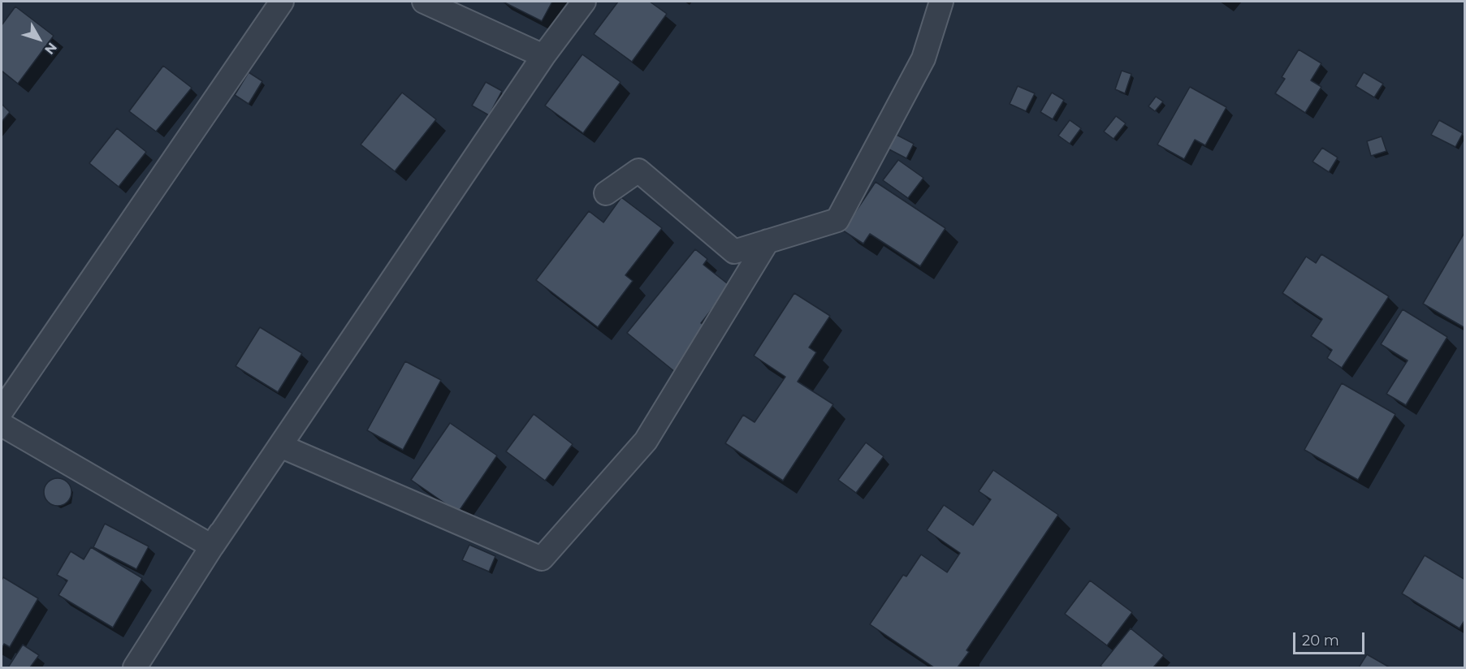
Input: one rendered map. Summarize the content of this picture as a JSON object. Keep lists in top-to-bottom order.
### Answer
{
  "scale_bar": "20 m",
  "north": "bottom right"
}
